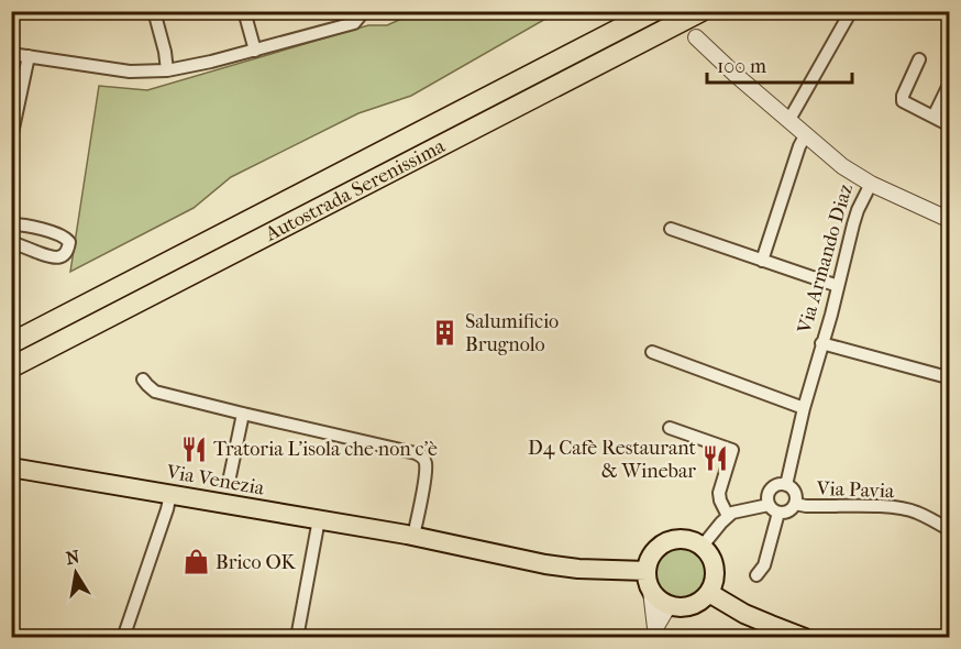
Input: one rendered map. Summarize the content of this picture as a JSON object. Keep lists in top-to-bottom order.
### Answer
{
  "streets": {
    "highway": ["Autostrada Serenissima"],
    "main road": ["Via Venezia"],
    "street": ["Via Armando Diaz", "Via Pavia"]
  },
  "crossings": [
    ["Via Armando Diaz", "Via Pavia"]
  ],
  "places": {
    "building": ["Salumificio Brugnolo"],
    "restaurant": ["Tratoria L'isola che non c'è", "D4 Cafè Restaurant & Winebar"],
    "shop": ["Brico OK"]
  },
  "scale_bar": "100 m",
  "north": "top"
}
